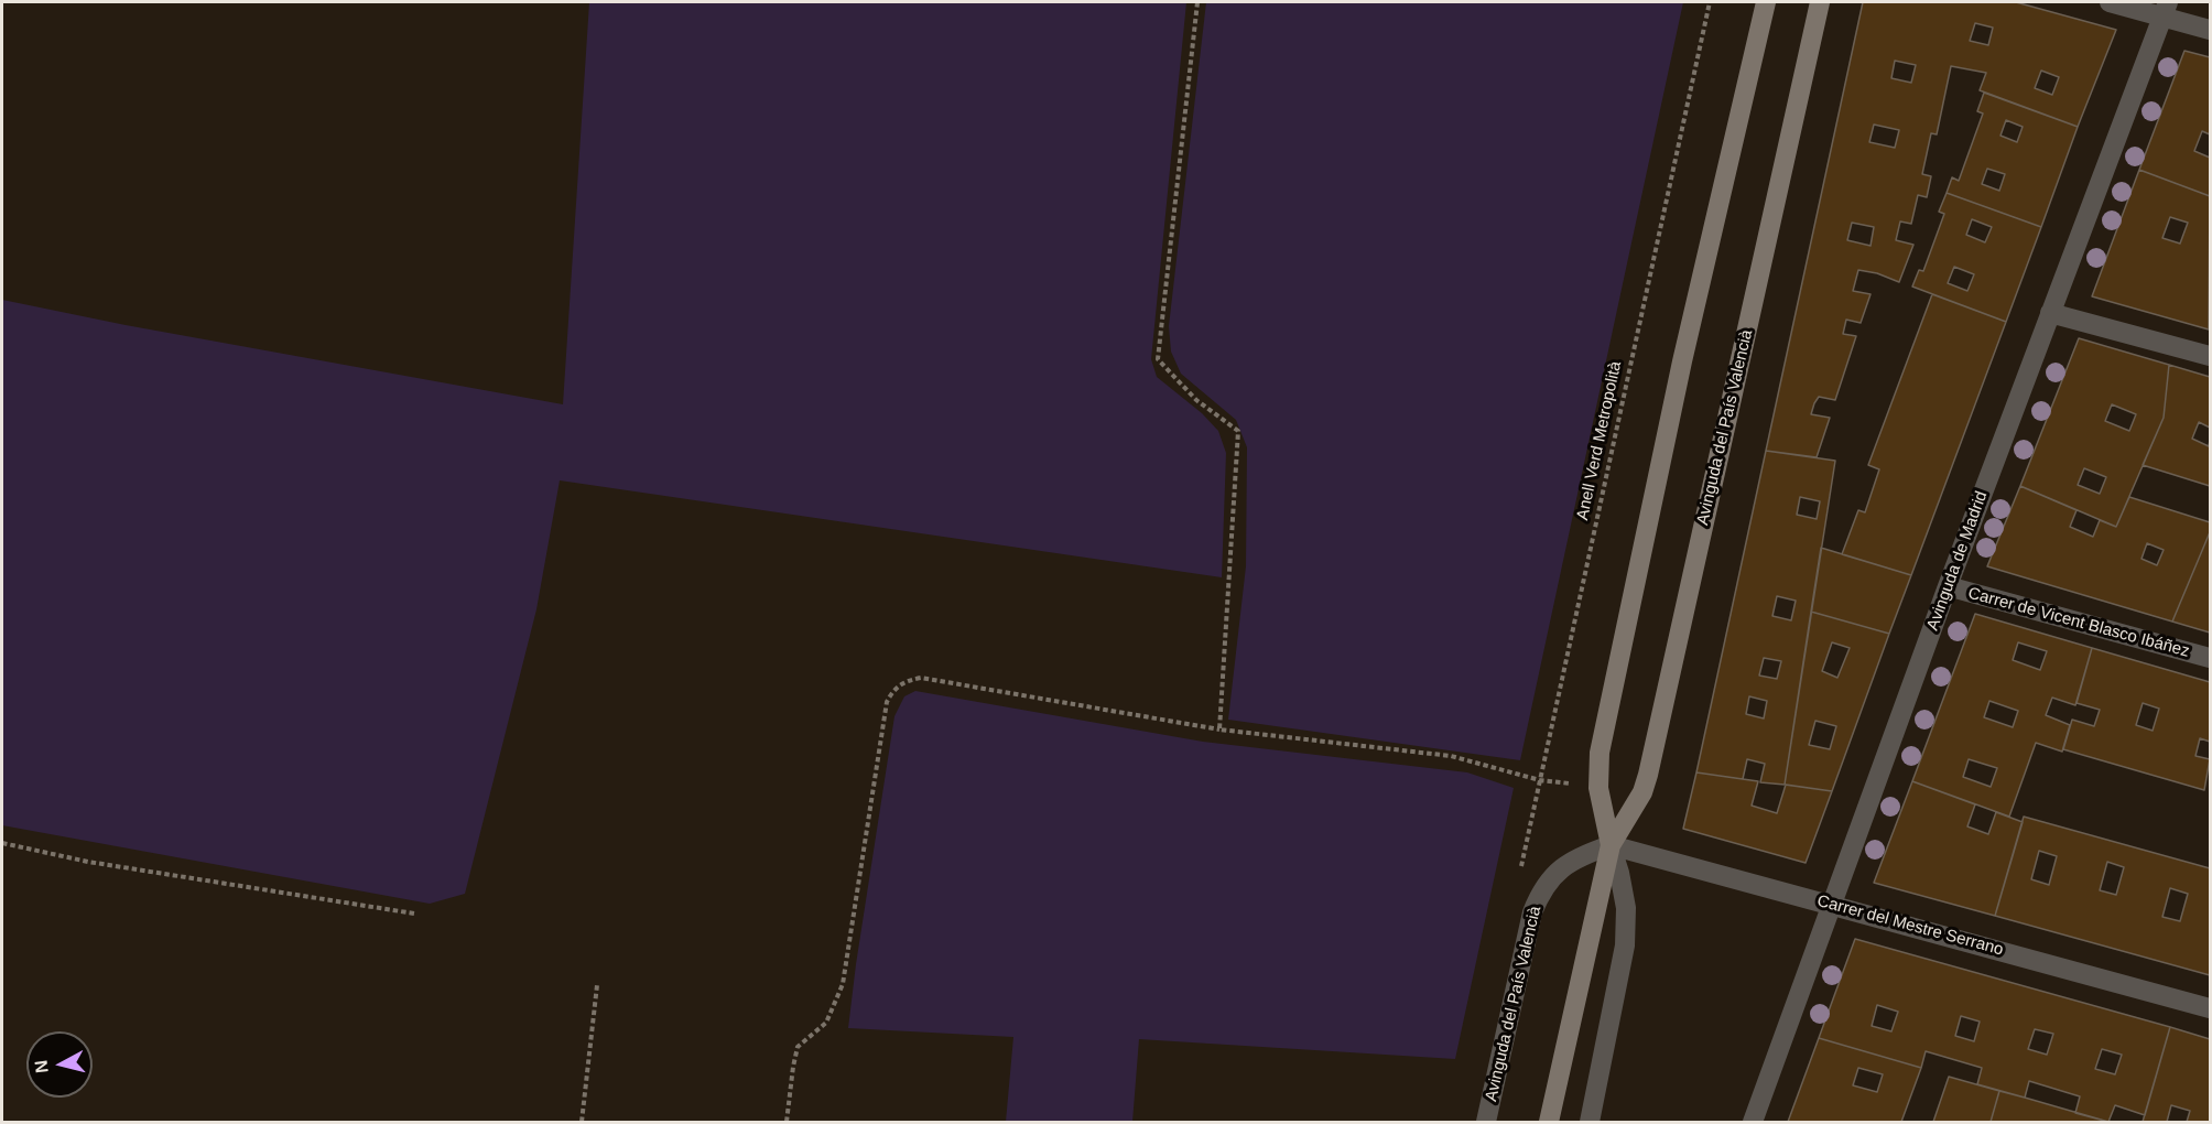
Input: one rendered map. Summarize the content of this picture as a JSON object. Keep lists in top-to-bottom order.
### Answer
{
  "streets": {
    "street": [
      "Avinguda del País Valencià",
      "Avinguda de Madrid",
      "Carrer de Vicent Blasco Ibáñez",
      "Carrer del Mestre Serrano"
    ],
    "path": ["Anell Verd Metropolità"]
  },
  "crossings": [
    ["Avinguda del País Valencià", "Carrer del Mestre Serrano"],
    ["Avinguda de Madrid", "Carrer de Vicent Blasco Ibáñez"],
    ["Avinguda de Madrid", "Carrer del Mestre Serrano"]
  ],
  "north": "left"
}
